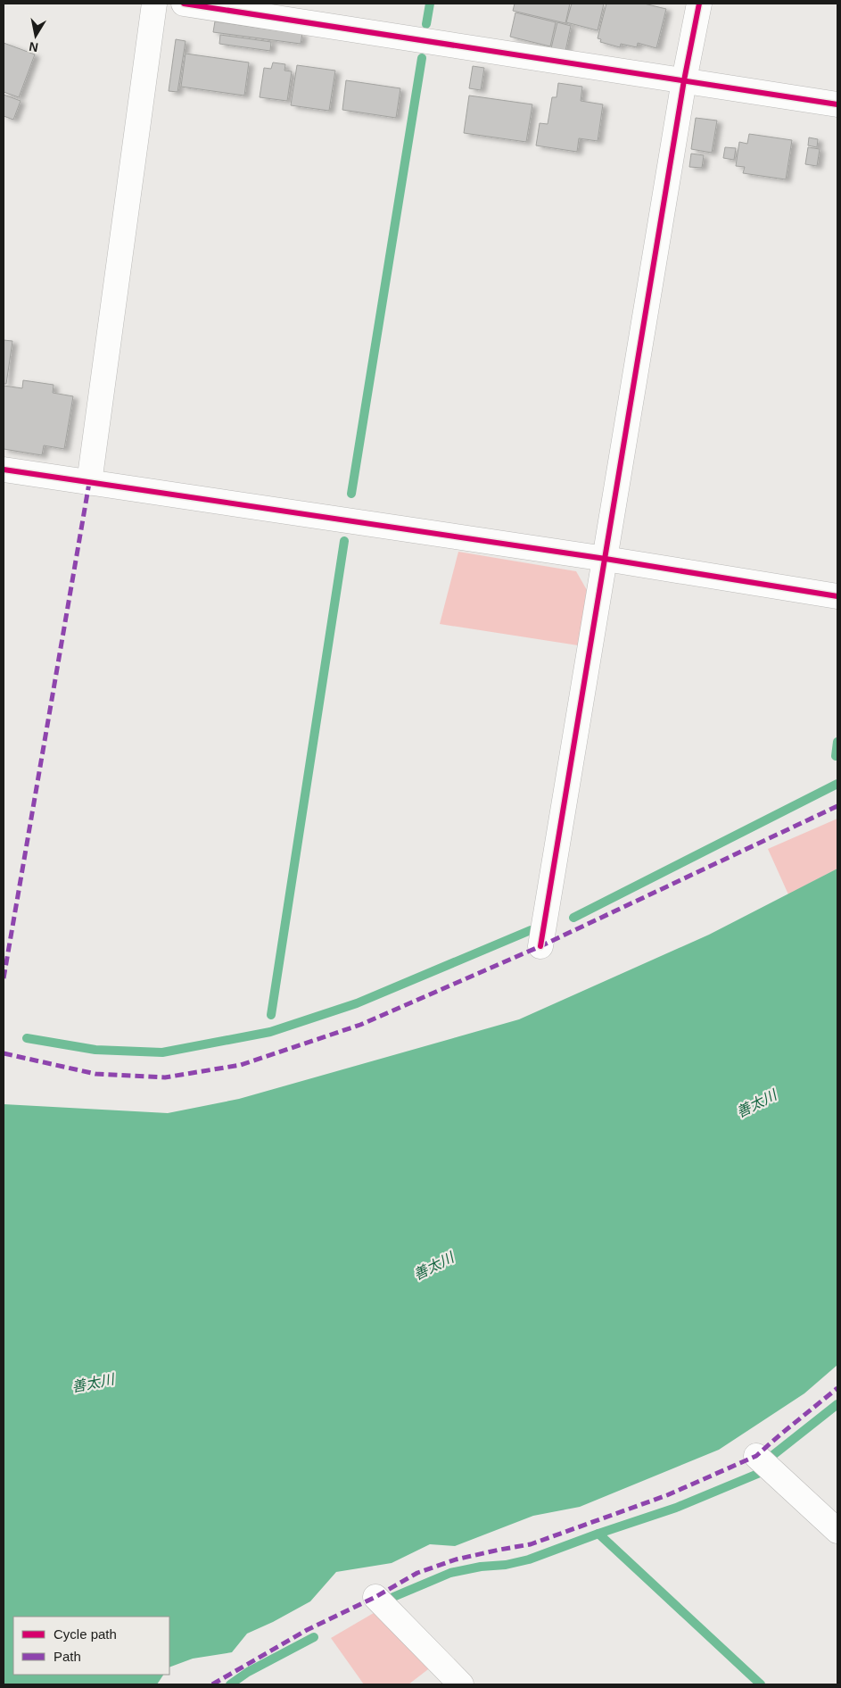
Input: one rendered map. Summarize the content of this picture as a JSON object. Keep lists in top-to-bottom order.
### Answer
{
  "water": ["善太川"],
  "legend": ["Cycle path", "Path"],
  "north": "bottom"
}
